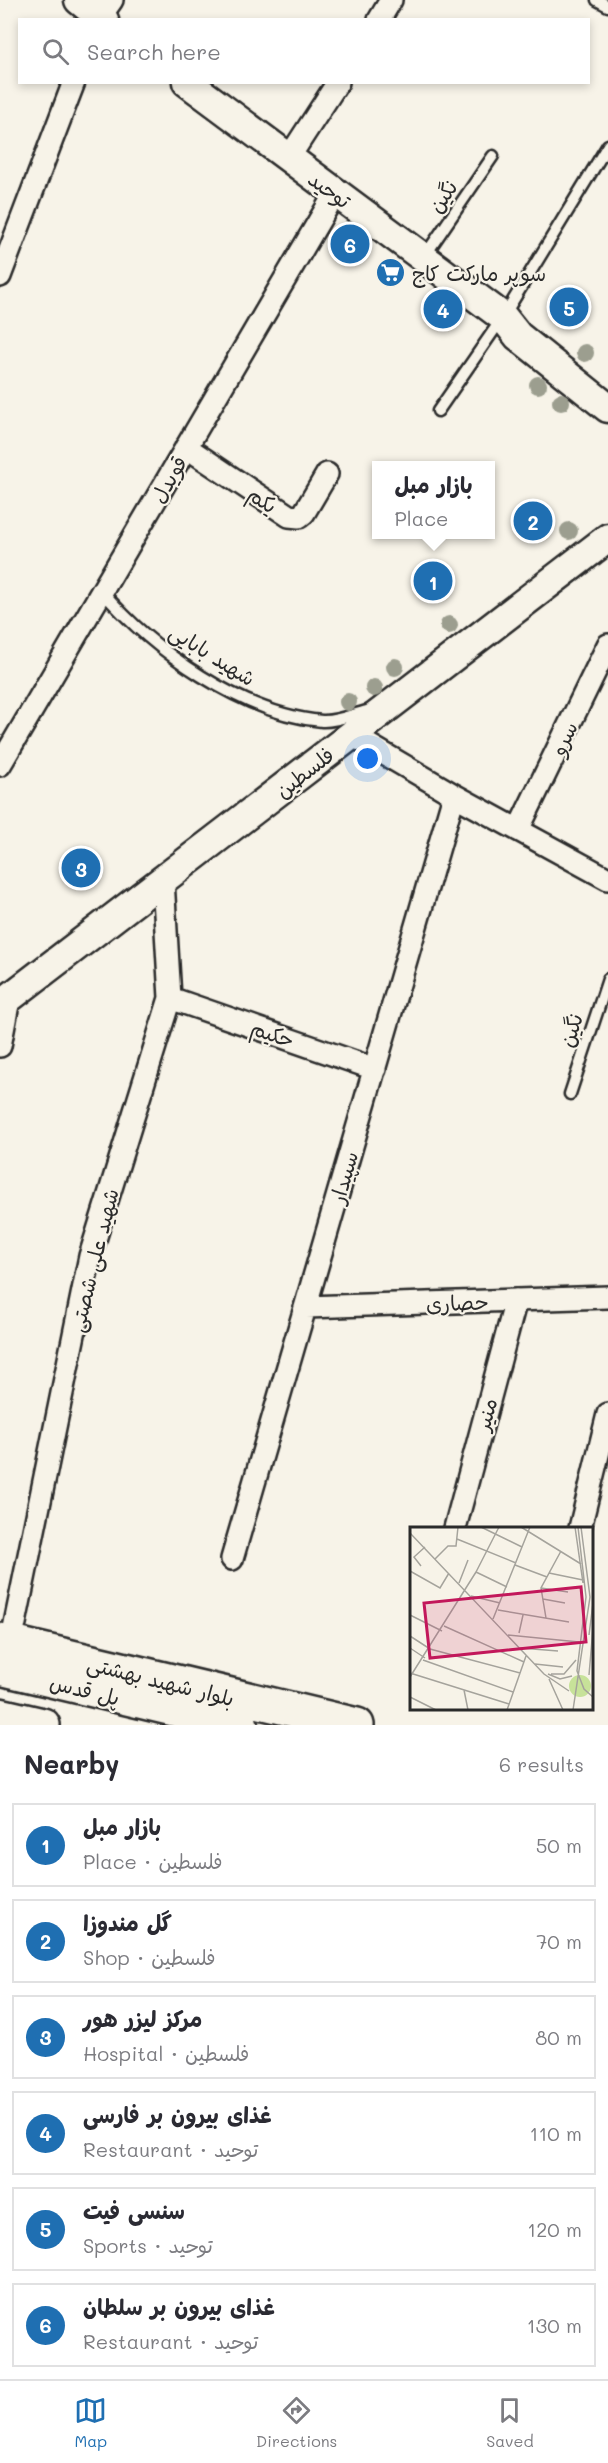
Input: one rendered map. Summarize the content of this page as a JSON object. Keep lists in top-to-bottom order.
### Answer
{
  "streets": {
    "main road": [
      "توحید",
      "فلسطین",
      "بلوار شهید بهشتی",
      "پل قدس"
    ],
    "street": [
      "قویدل",
      "یکم",
      "سرو",
      "حکیم",
      "سپیدار",
      "شهید علی شصتی",
      "حصاری",
      "منیر"
    ],
    "lane": ["نگین", "شهید بابایی"]
  },
  "crossings": [
    ["توحید", "نگین"],
    ["توحید", "قویدل"],
    ["قویدل", "یکم"],
    ["قویدل", "شهید بابایی"],
    ["شهید بابایی", "فلسطین"],
    ["فلسطین", "شهید علی شصتی"],
    ["حکیم", "سپیدار"],
    ["حکیم", "شهید علی شصتی"],
    ["سپیدار", "حصاری"],
    ["شهید علی شصتی", "بلوار شهید بهشتی"],
    ["شهید علی شصتی", "پل قدس"],
    ["حصاری", "منیر"],
    ["بلوار شهید بهشتی", "پل قدس"]
  ],
  "places": {
    "supermarket": ["سوپر مارکت کاج"]
  },
  "page": {
    "search": "Search here",
    "pins": [
      "6",
      "5",
      "4",
      "2",
      "1",
      "3"
    ],
    "popup": ["بازار مبل", "Place"],
    "heading": ["Nearby", "6 results"],
    "list": [
      {
        "mark": "1",
        "name": "بازار مبل",
        "note": "Place · فلسطین",
        "value": "50 m"
      },
      {
        "mark": "2",
        "name": "گل مندوزا",
        "note": "Shop · فلسطین",
        "value": "70 m"
      },
      {
        "mark": "3",
        "name": "مرکز لیزر هور",
        "note": "Hospital · فلسطین",
        "value": "80 m"
      },
      {
        "mark": "4",
        "name": "غذای بیرون بر فارسی",
        "note": "Restaurant · توحید",
        "value": "110 m"
      },
      {
        "mark": "5",
        "name": "سنسی فیت",
        "note": "Sports · توحید",
        "value": "120 m"
      },
      {
        "mark": "6",
        "name": "غذای بیرون بر سلطان",
        "note": "Restaurant · توحید",
        "value": "130 m"
      }
    ],
    "nav": ["Map", "Directions", "Saved"]
  }
}
